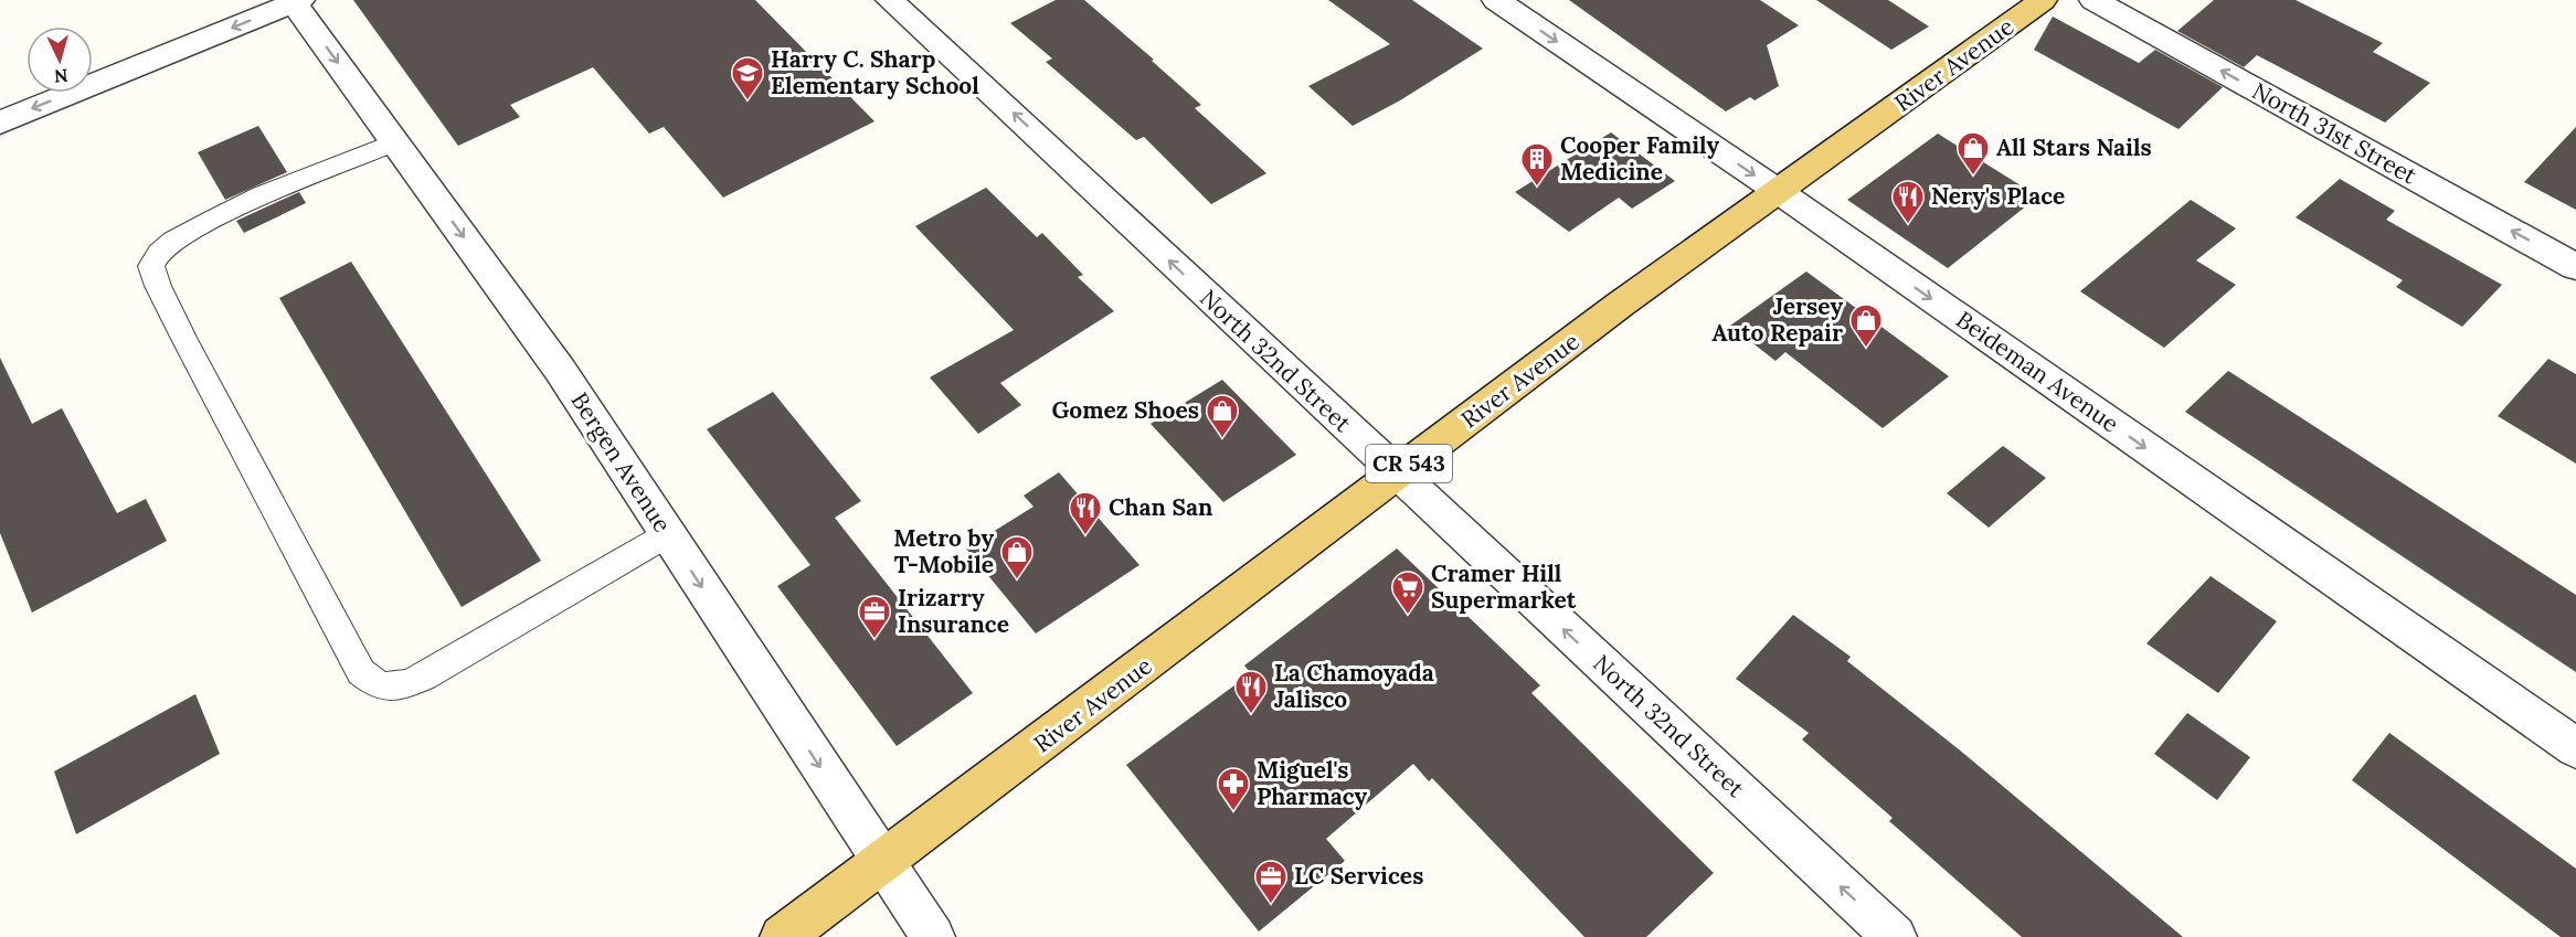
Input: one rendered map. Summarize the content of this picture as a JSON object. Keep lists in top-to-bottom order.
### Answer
{
  "streets": {
    "main road": ["River Avenue", "CR 543"],
    "street": [
      "North 31st Street",
      "North 32nd Street",
      "Beideman Avenue",
      "Bergen Avenue"
    ]
  },
  "crossings": [
    ["River Avenue", "North 32nd Street"],
    ["River Avenue", "Beideman Avenue"],
    ["River Avenue", "Bergen Avenue"]
  ],
  "one_way": [
    "North 31st Street",
    "North 32nd Street",
    "Beideman Avenue",
    "Bergen Avenue"
  ],
  "places": {
    "school or university": ["Harry C. Sharp Elementary School"],
    "shop": [
      "All Stars Nails",
      "Jersey Auto Repair",
      "Gomez Shoes",
      "Metro by T-Mobile"
    ],
    "building": ["Cooper Family Medicine"],
    "restaurant": ["Nery's Place", "Chan San", "La Chamoyada Jalisco"],
    "supermarket": ["Cramer Hill Supermarket"],
    "office": ["Irizarry Insurance", "LC Services"],
    "pharmacy": ["Miguel's Pharmacy"]
  },
  "north": "bottom"
}
